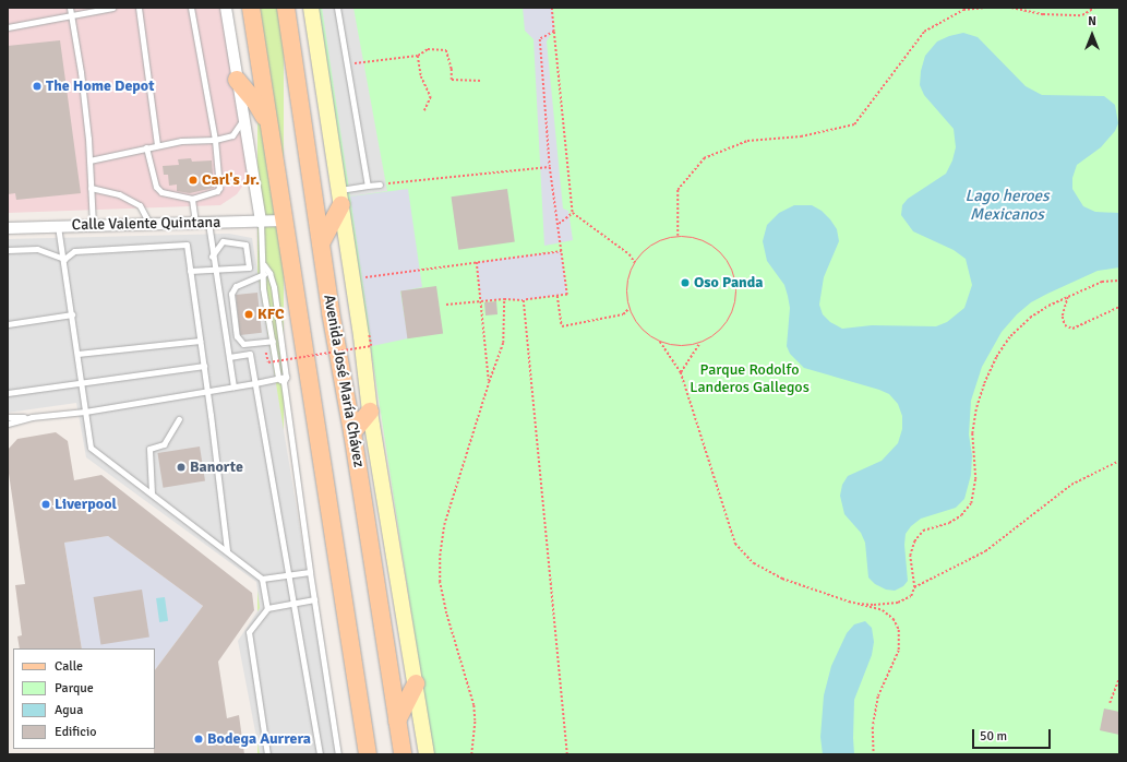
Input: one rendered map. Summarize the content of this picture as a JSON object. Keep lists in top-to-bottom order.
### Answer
{
  "streets": {
    "main road": ["Avenida José María Chávez"],
    "street": ["Calle Valente Quintana"]
  },
  "water": ["Lago heroes Mexicanos"],
  "parks": ["Parque Rodolfo Landeros Gallegos"],
  "places": [
    "The Home Depot",
    "Carl's Jr.",
    "Oso Panda",
    "KFC",
    "Banorte",
    "Liverpool",
    "Bodega Aurrera"
  ],
  "legend": [
    "Calle",
    "Parque",
    "Agua",
    "Edificio"
  ],
  "scale_bar": "50 m",
  "north": "top"
}
